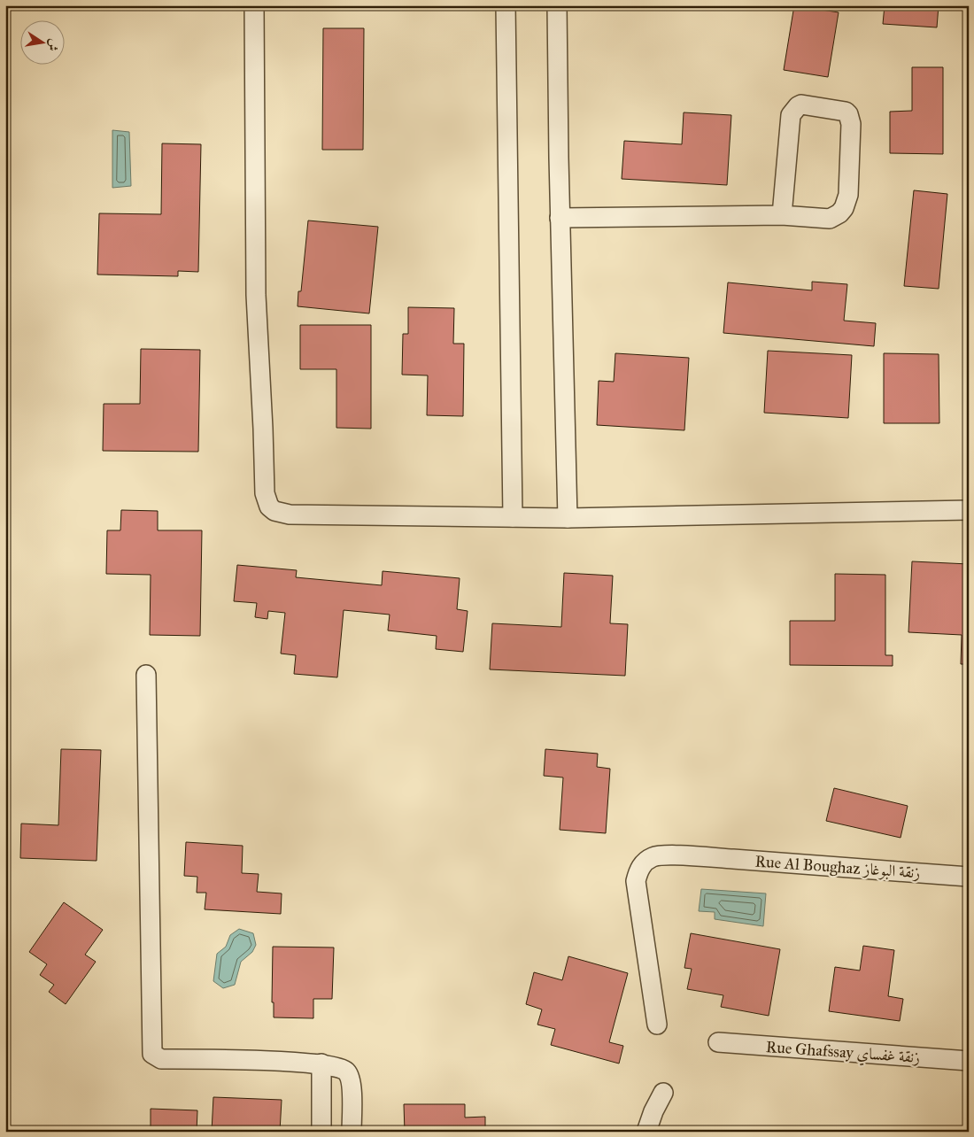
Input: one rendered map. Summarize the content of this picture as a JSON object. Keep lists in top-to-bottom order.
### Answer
{
  "streets": {
    "street": ["Rue Al Boughaz زنقة البوغاز", "Rue Ghafssay زنقة غفساي"]
  },
  "north": "right"
}
